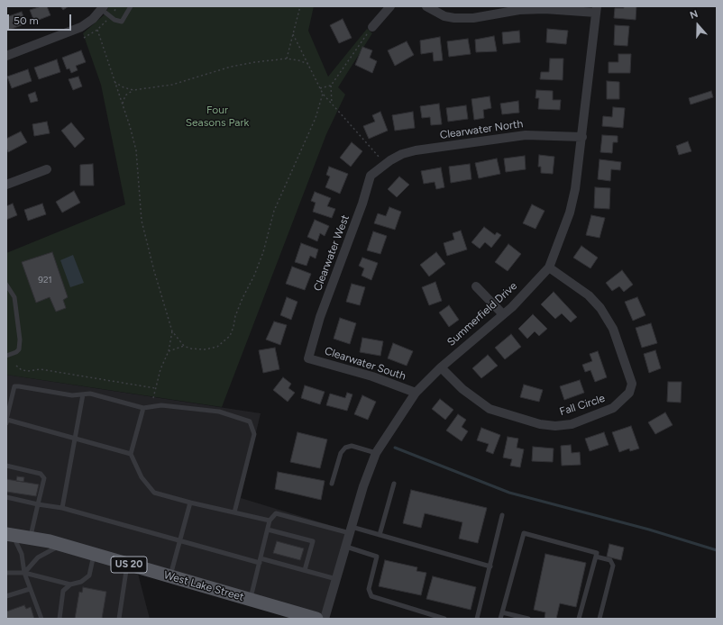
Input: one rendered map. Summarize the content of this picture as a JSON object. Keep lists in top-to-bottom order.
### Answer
{
  "streets": {
    "main road": ["US 20", "West Lake Street"],
    "street": [
      "Clearwater North",
      "Clearwater West",
      "Summerfield Drive",
      "Clearwater South",
      "Fall Circle"
    ]
  },
  "crossings": [
    ["Clearwater North", "Clearwater West"],
    ["Clearwater North", "Summerfield Drive"],
    ["Clearwater West", "Clearwater South"],
    ["Summerfield Drive", "Clearwater South"],
    ["Summerfield Drive", "Fall Circle"]
  ],
  "parks": ["Four Seasons Park"],
  "house_numbers": ["921"],
  "scale_bar": "50 m",
  "north": "top"
}
